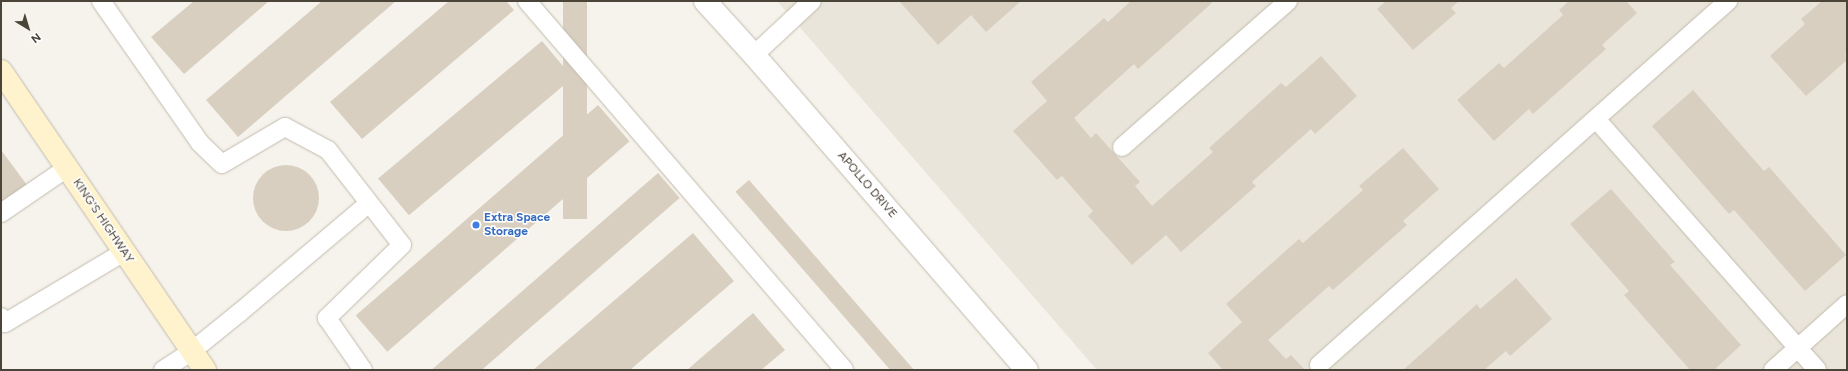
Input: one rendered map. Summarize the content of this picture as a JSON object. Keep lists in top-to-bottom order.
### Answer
{
  "streets": {
    "street": ["APOLLO DRIVE", "KING'S HIGHWAY"]
  },
  "places": ["Extra Space Storage"],
  "north": "bottom right"
}
